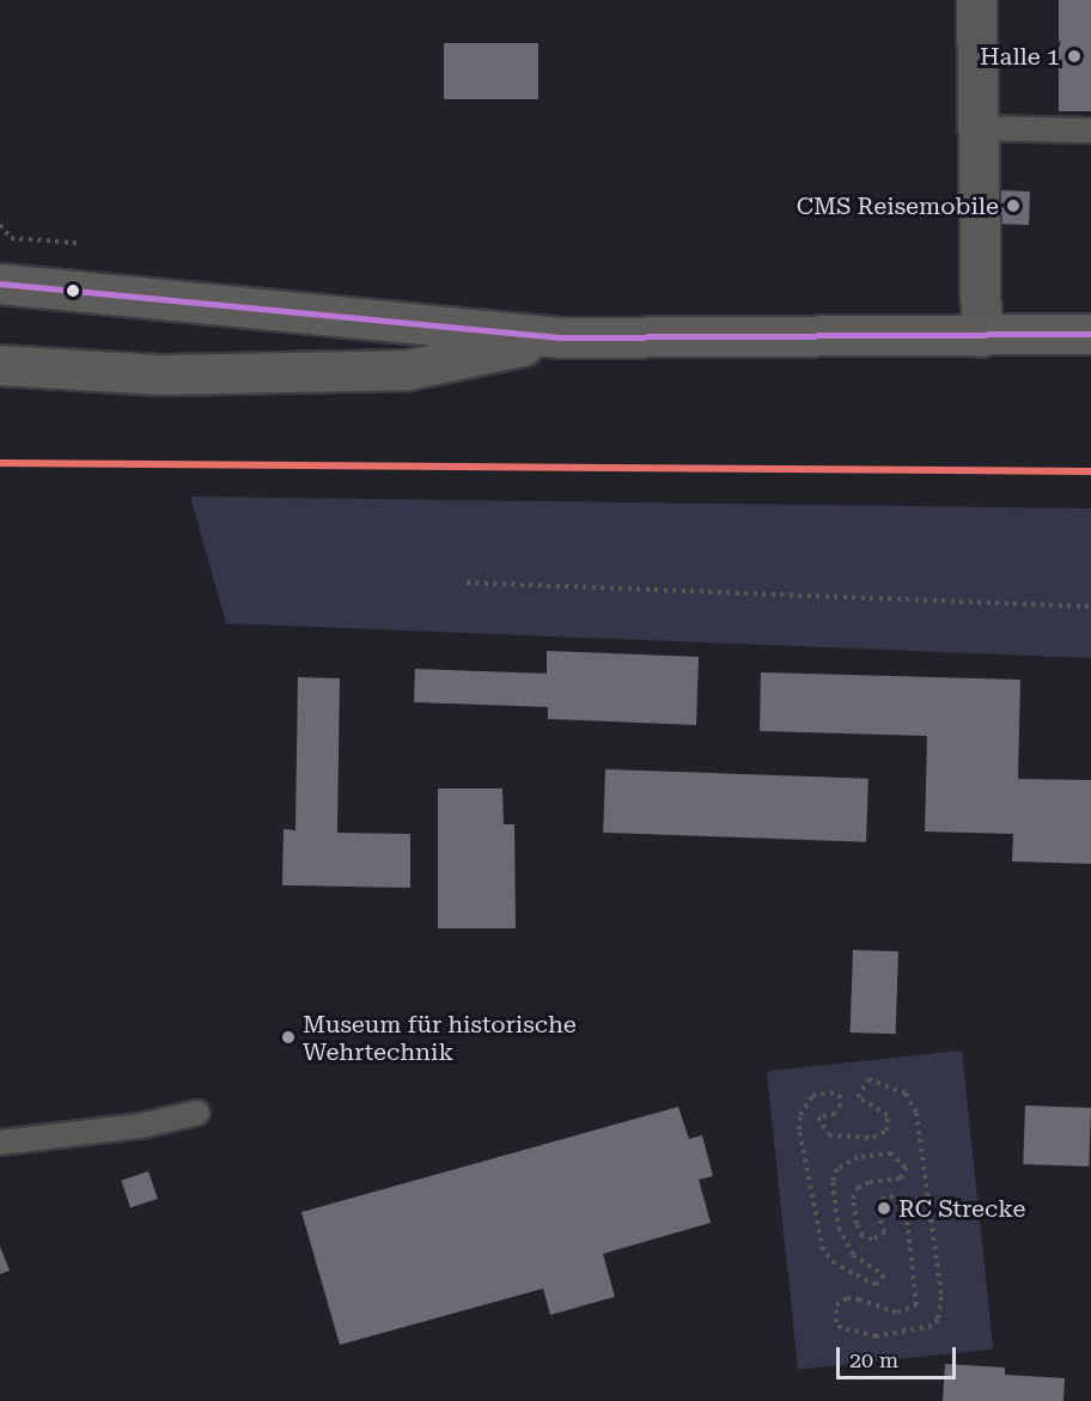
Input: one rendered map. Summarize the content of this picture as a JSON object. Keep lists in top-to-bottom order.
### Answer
{
  "places": [
    "Halle 1",
    "CMS Reisemobile",
    "Museum für historische Wehrtechnik",
    "RC Strecke"
  ],
  "scale_bar": "20 m"
}
